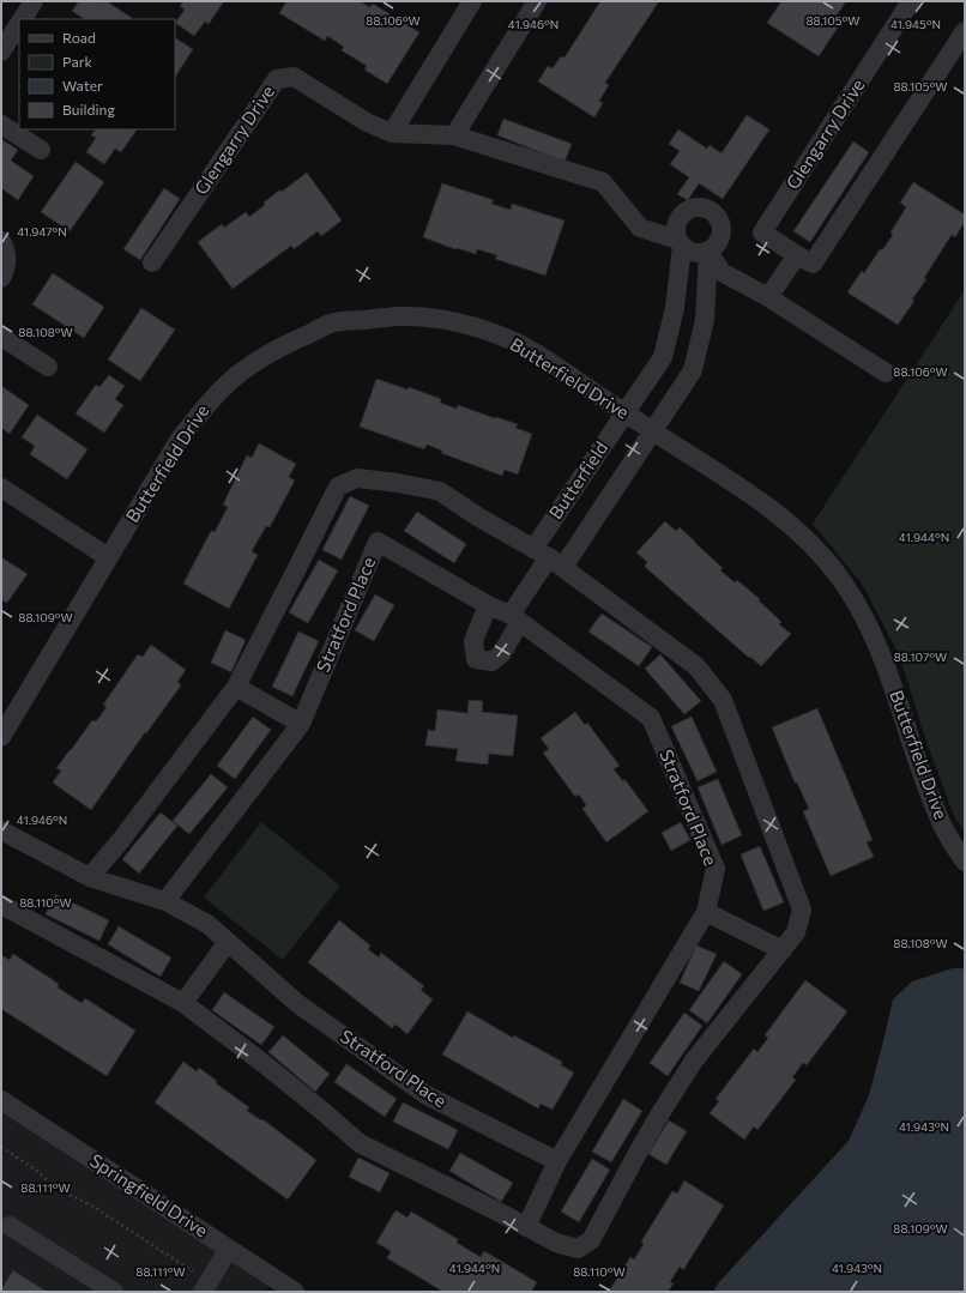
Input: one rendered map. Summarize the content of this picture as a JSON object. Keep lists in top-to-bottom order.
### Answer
{
  "streets": {
    "street": [
      "Glengarry Drive",
      "Butterfield Drive",
      "Butterfield",
      "Stratford Place",
      "Springfield Drive"
    ]
  },
  "crossings": [
    ["Butterfield Drive", "Butterfield"],
    ["Butterfield", "Stratford Place"]
  ],
  "legend": [
    "Road",
    "Park",
    "Water",
    "Building"
  ],
  "coordinates": [
    "88.106°W",
    "88.105°W",
    "41.946°N",
    "41.945°N",
    "41.947°N",
    "88.108°W",
    "41.944°N",
    "88.109°W",
    "88.107°W",
    "88.110°W",
    "41.943°N",
    "88.111°W"
  ]
}
